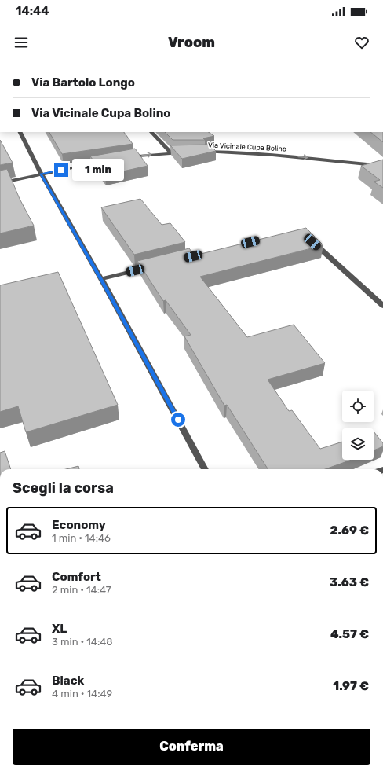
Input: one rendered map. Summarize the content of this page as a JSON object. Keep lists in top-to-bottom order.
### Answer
{
  "streets": {
    "street": ["Via Vicinale Cupa Bolino"]
  },
  "one_way": ["Via Vicinale Cupa Bolino"],
  "page": {
    "status": "14:44",
    "header": "Vroom",
    "banner": ["Via Bartolo Longo", "Via Vicinale Cupa Bolino"],
    "bubble": "1 min",
    "heading": "Scegli la corsa",
    "list": [
      {
        "name": "Economy",
        "note": "1 min · 14:46",
        "value": "2.69 €"
      },
      {
        "name": "Comfort",
        "note": "2 min · 14:47",
        "value": "3.63 €"
      },
      {
        "name": "XL",
        "note": "3 min · 14:48",
        "value": "4.57 €"
      },
      {
        "name": "Black",
        "note": "4 min · 14:49",
        "value": "1.97 €"
      }
    ],
    "buttons": "Conferma"
  }
}
